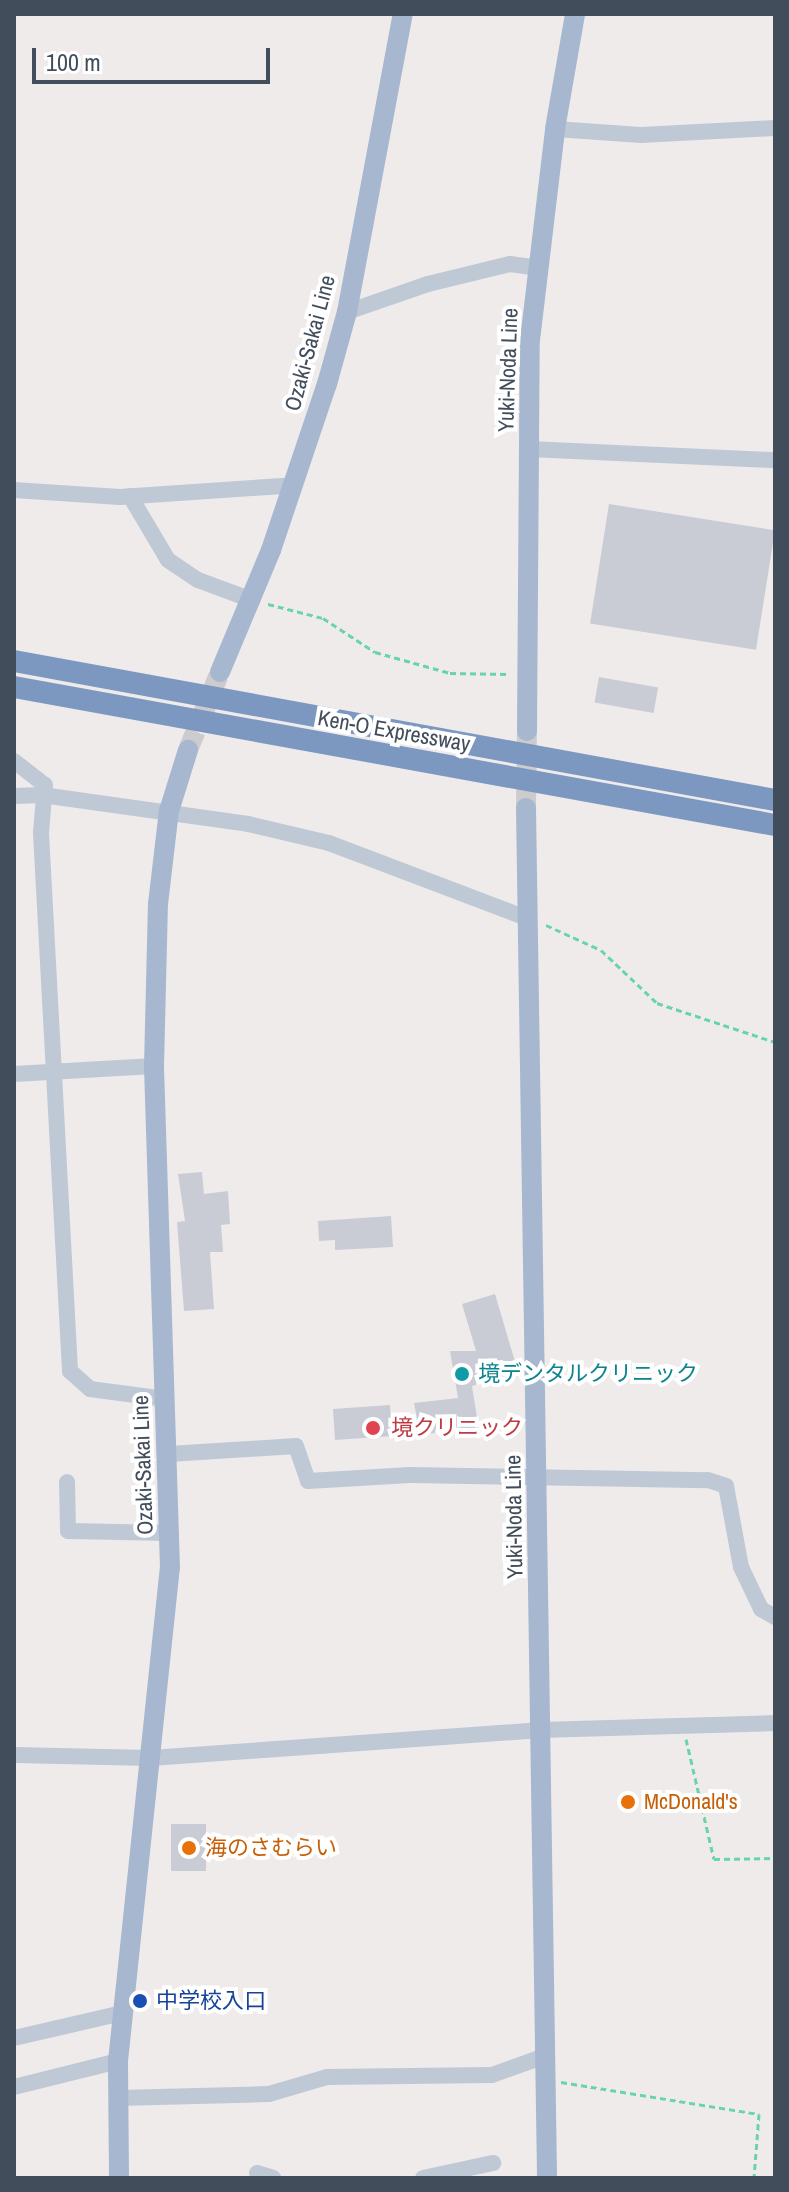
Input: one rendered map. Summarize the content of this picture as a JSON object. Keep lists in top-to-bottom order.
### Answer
{
  "streets": {
    "highway": ["Ken-O Expressway"],
    "main road": ["Ozaki-Sakai Line", "Yuki-Noda Line"]
  },
  "places": [
    "境デンタルクリニック",
    "境クリニック",
    "McDonald's",
    "海のさむらい",
    "中学校入口"
  ],
  "scale_bar": "100 m"
}
